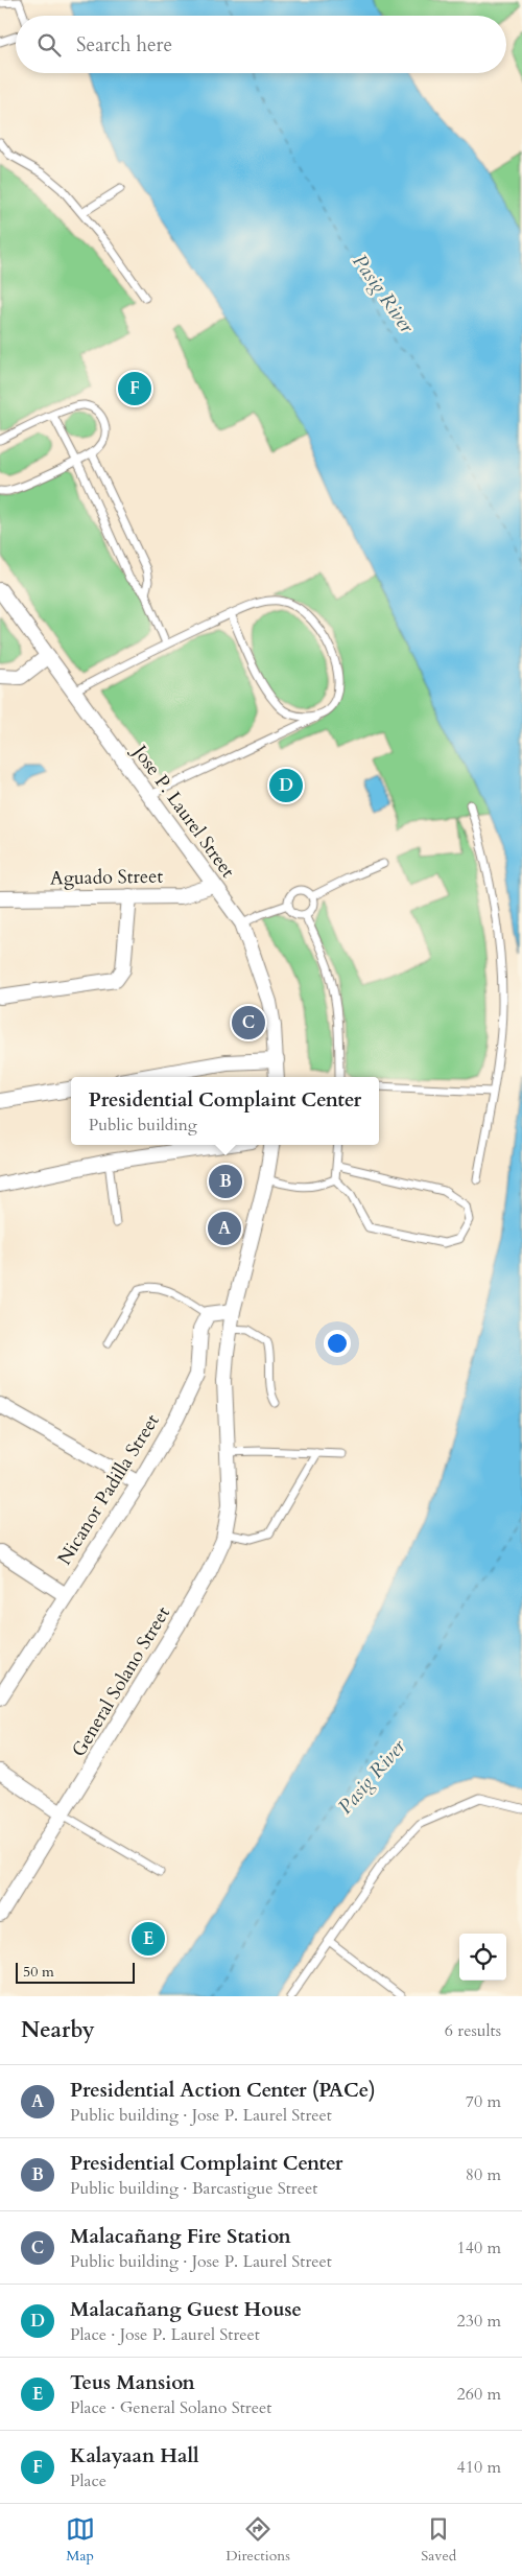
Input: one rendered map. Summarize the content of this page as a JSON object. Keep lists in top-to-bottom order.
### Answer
{
  "streets": {
    "street": [
      "Jose P. Laurel Street",
      "Aguado Street",
      "Nicanor Padilla Street",
      "General Solano Street"
    ]
  },
  "crossings": [
    ["Jose P. Laurel Street", "Aguado Street"]
  ],
  "water": ["Pasig River"],
  "scale_bar": "50 m",
  "page": {
    "search": "Search here",
    "pins": [
      "F",
      "D",
      "C",
      "B",
      "A",
      "E"
    ],
    "popup": ["Presidential Complaint Center", "Public building"],
    "scale": "50 m",
    "heading": ["Nearby", "6 results"],
    "list": [
      {
        "mark": "A",
        "name": "Presidential Action Center (PACe)",
        "note": "Public building · Jose P. Laurel Street",
        "value": "70 m"
      },
      {
        "mark": "B",
        "name": "Presidential Complaint Center",
        "note": "Public building · Barcastigue Street",
        "value": "80 m"
      },
      {
        "mark": "C",
        "name": "Malacañang Fire Station",
        "note": "Public building · Jose P. Laurel Street",
        "value": "140 m"
      },
      {
        "mark": "D",
        "name": "Malacañang Guest House",
        "note": "Place · Jose P. Laurel Street",
        "value": "230 m"
      },
      {
        "mark": "E",
        "name": "Teus Mansion",
        "note": "Place · General Solano Street",
        "value": "260 m"
      },
      {
        "mark": "F",
        "name": "Kalayaan Hall",
        "note": "Place",
        "value": "410 m"
      }
    ],
    "nav": ["Map", "Directions", "Saved"]
  }
}
